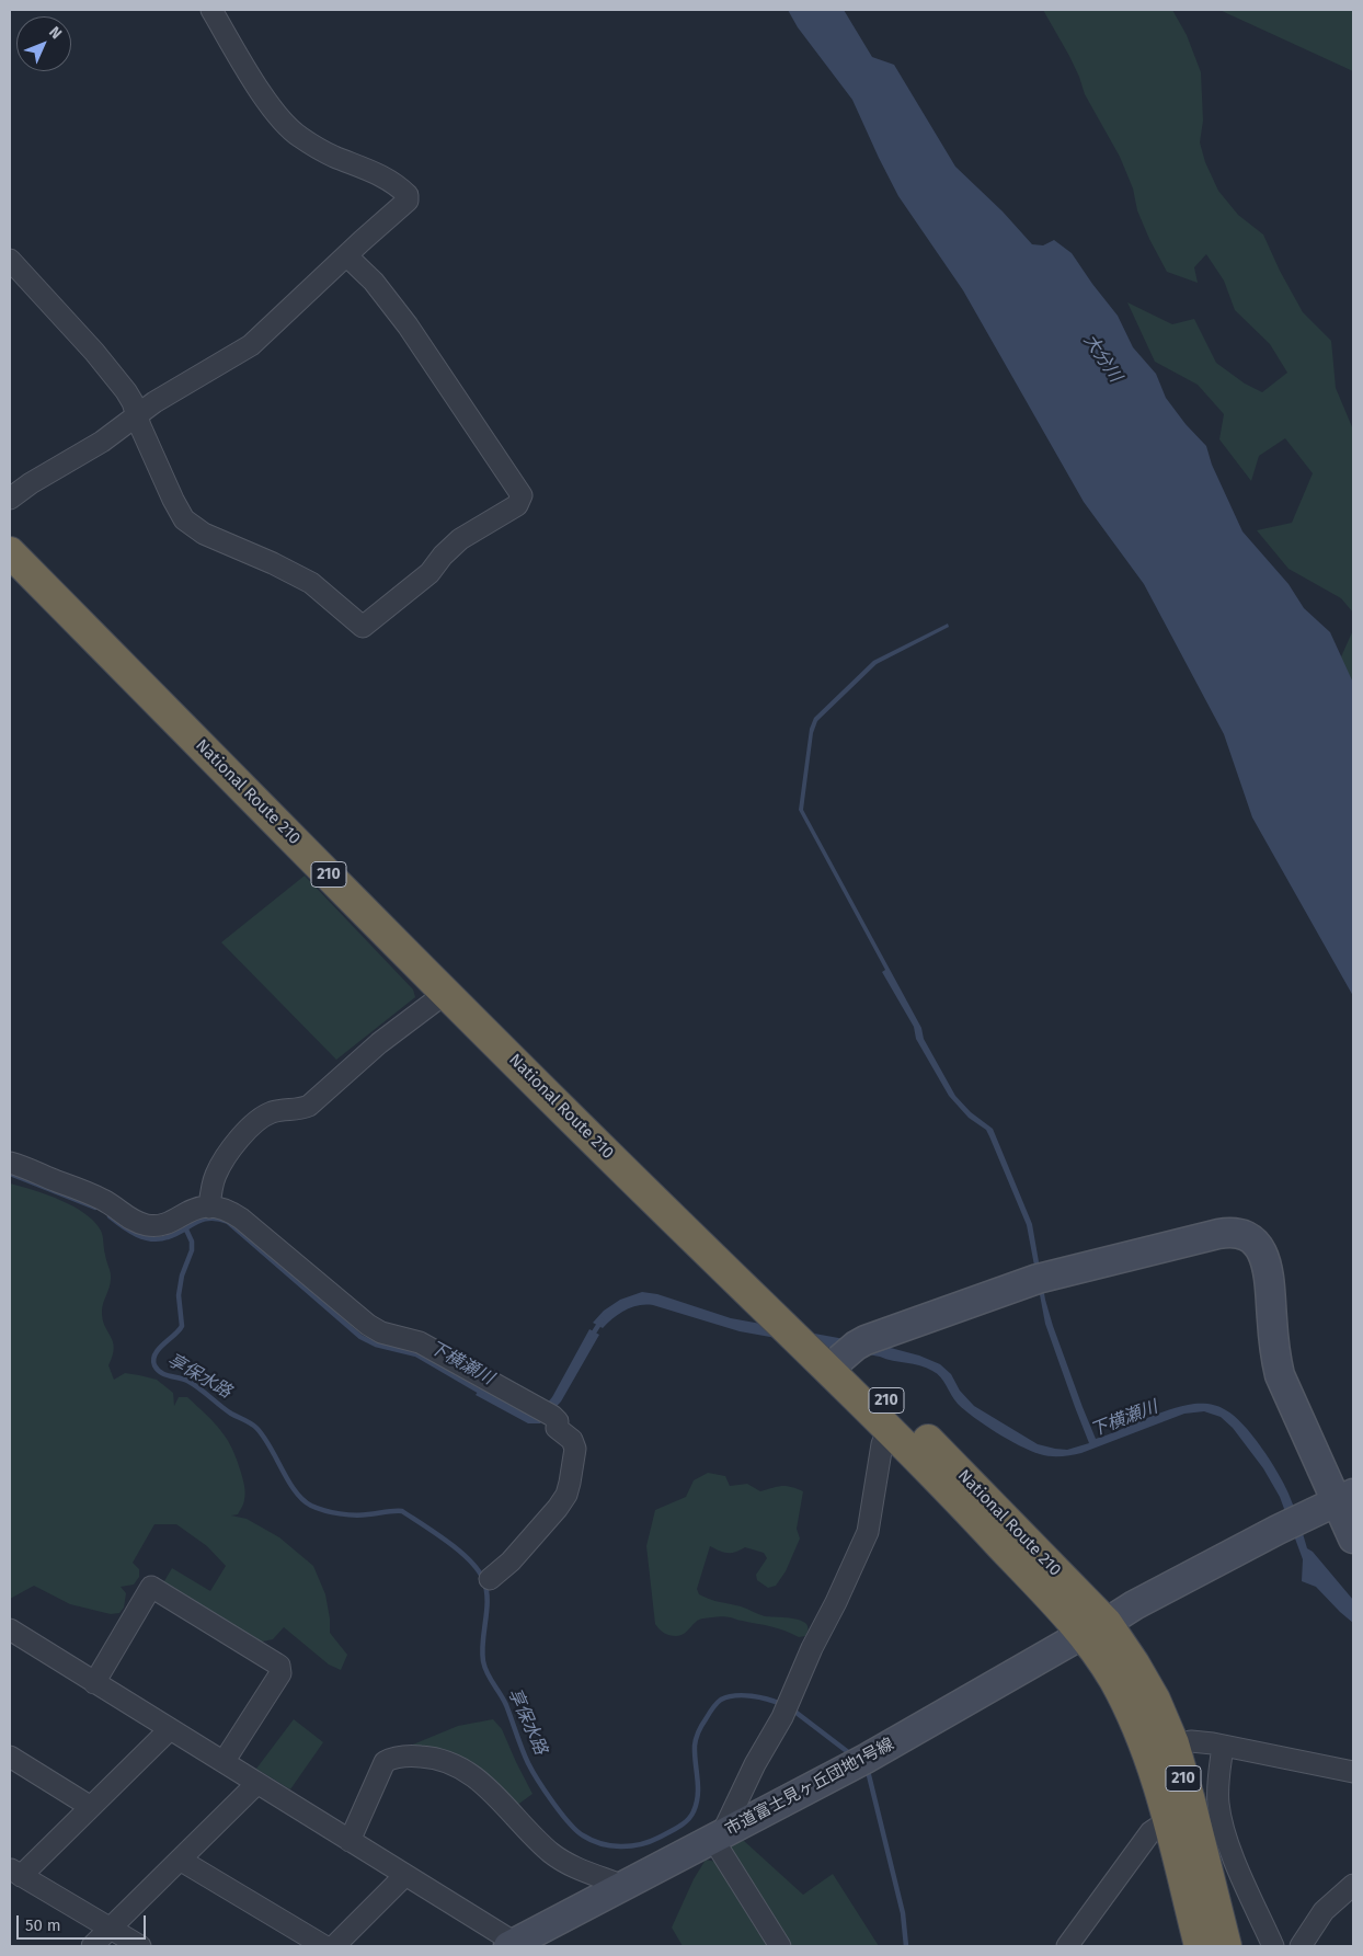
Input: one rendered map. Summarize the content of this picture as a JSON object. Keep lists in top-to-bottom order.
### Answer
{
  "streets": {
    "highway": ["National Route 210", "210"],
    "street": ["市道富士見ヶ丘団地1号線"]
  },
  "crossings": [
    ["National Route 210", "市道富士見ヶ丘団地1号線"]
  ],
  "water": ["大分川", "下横瀬川", "享保水路"],
  "scale_bar": "50 m",
  "north": "top right"
}
